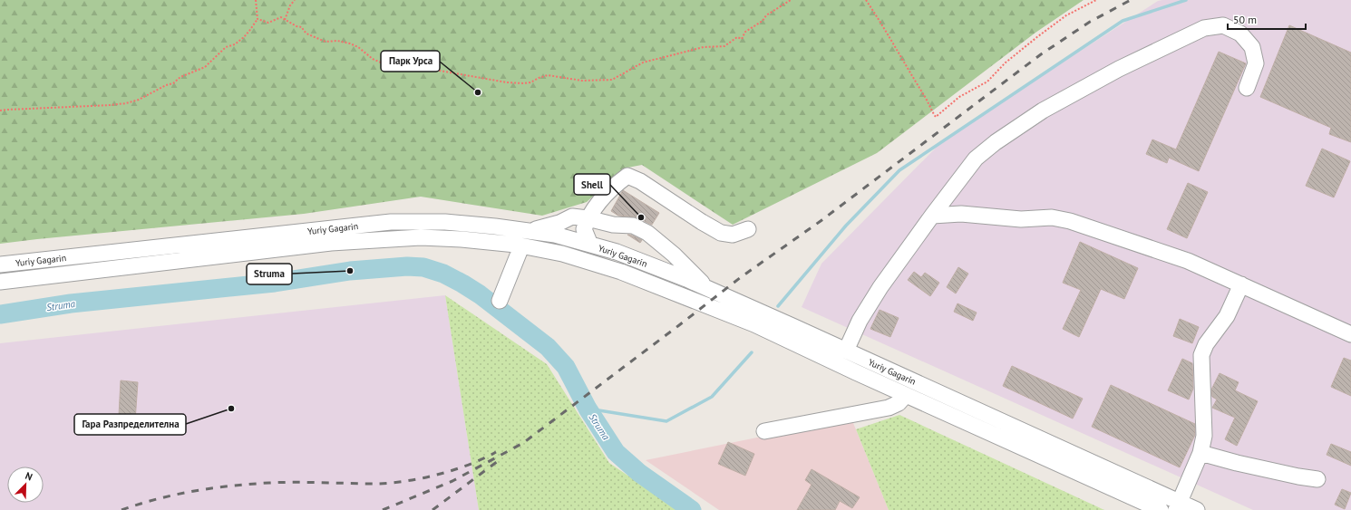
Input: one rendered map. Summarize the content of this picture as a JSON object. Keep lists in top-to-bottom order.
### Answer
{
  "streets": {
    "street": ["Yuriy Gagarin"]
  },
  "water": ["Struma"],
  "places": [
    "Парк Урса",
    "Shell",
    "Struma",
    "Гара Разпределителна"
  ],
  "scale_bar": "50 m",
  "north": "top right"
}
